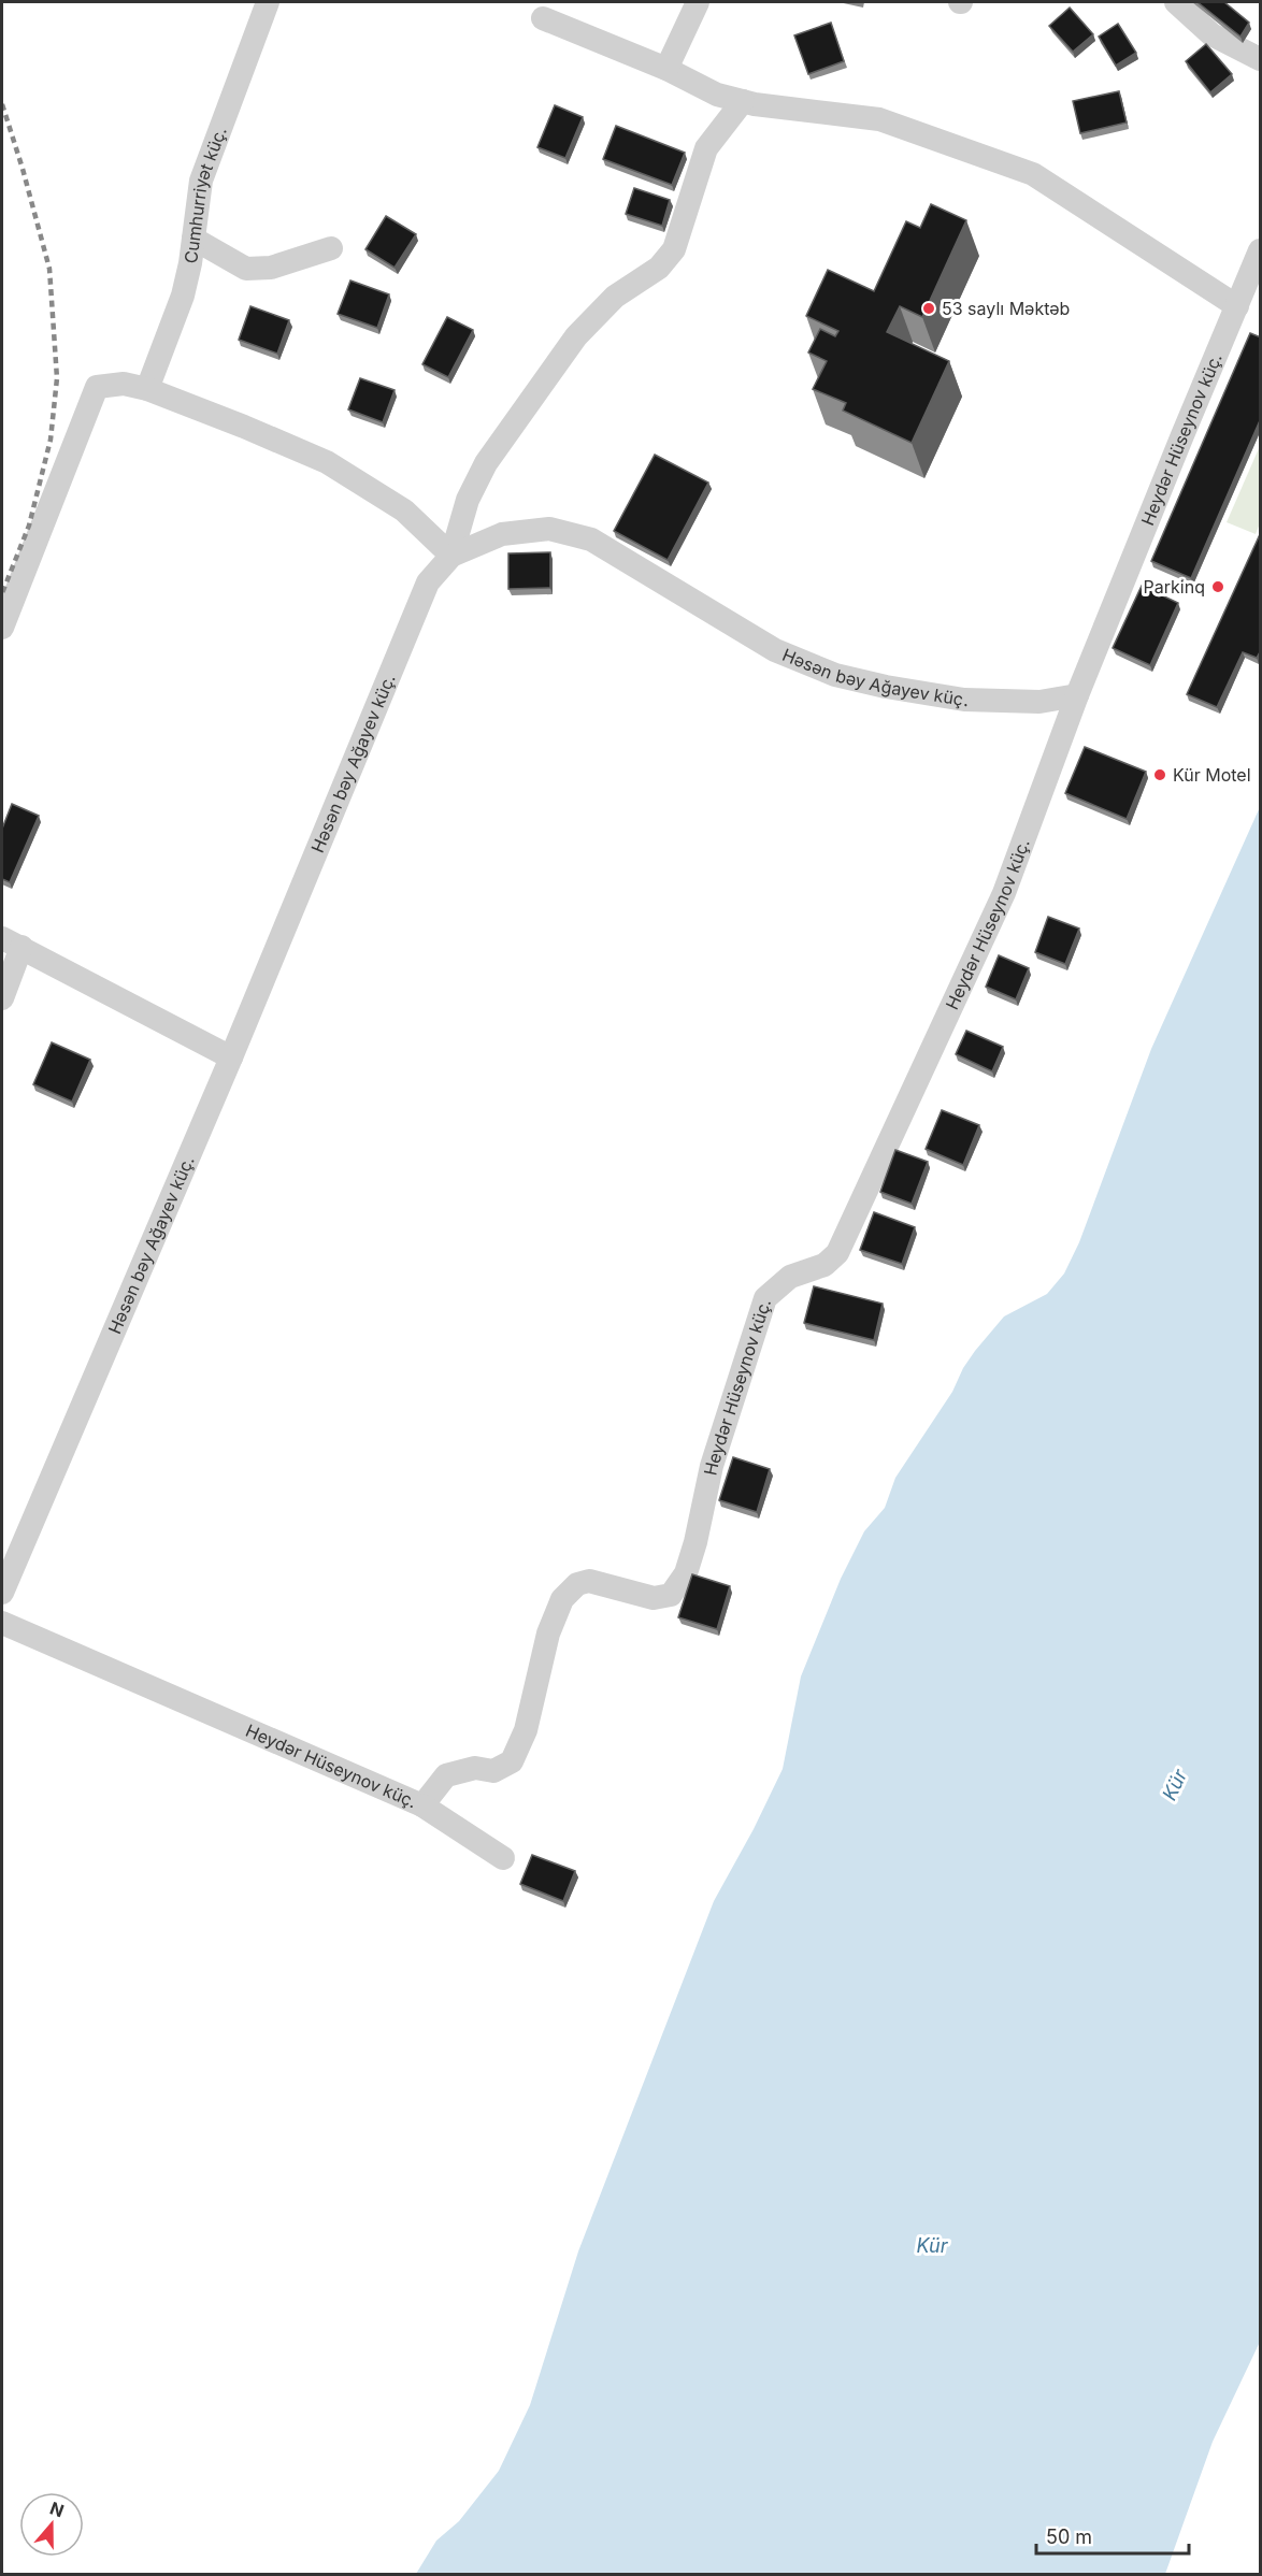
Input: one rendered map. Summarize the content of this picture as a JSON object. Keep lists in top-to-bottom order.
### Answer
{
  "streets": {
    "street": ["Cumhurriyət küç.", "Heydər Hüseynov küç.", "Həsən bəy Ağayev küç."]
  },
  "crossings": [
    ["Heydər Hüseynov küç.", "Həsən bəy Ağayev küç."]
  ],
  "water": ["Kür"],
  "places": ["53 saylı Məktəb", "Parkinq", "Kür Motel"],
  "scale_bar": "50 m",
  "north": "top"
}
